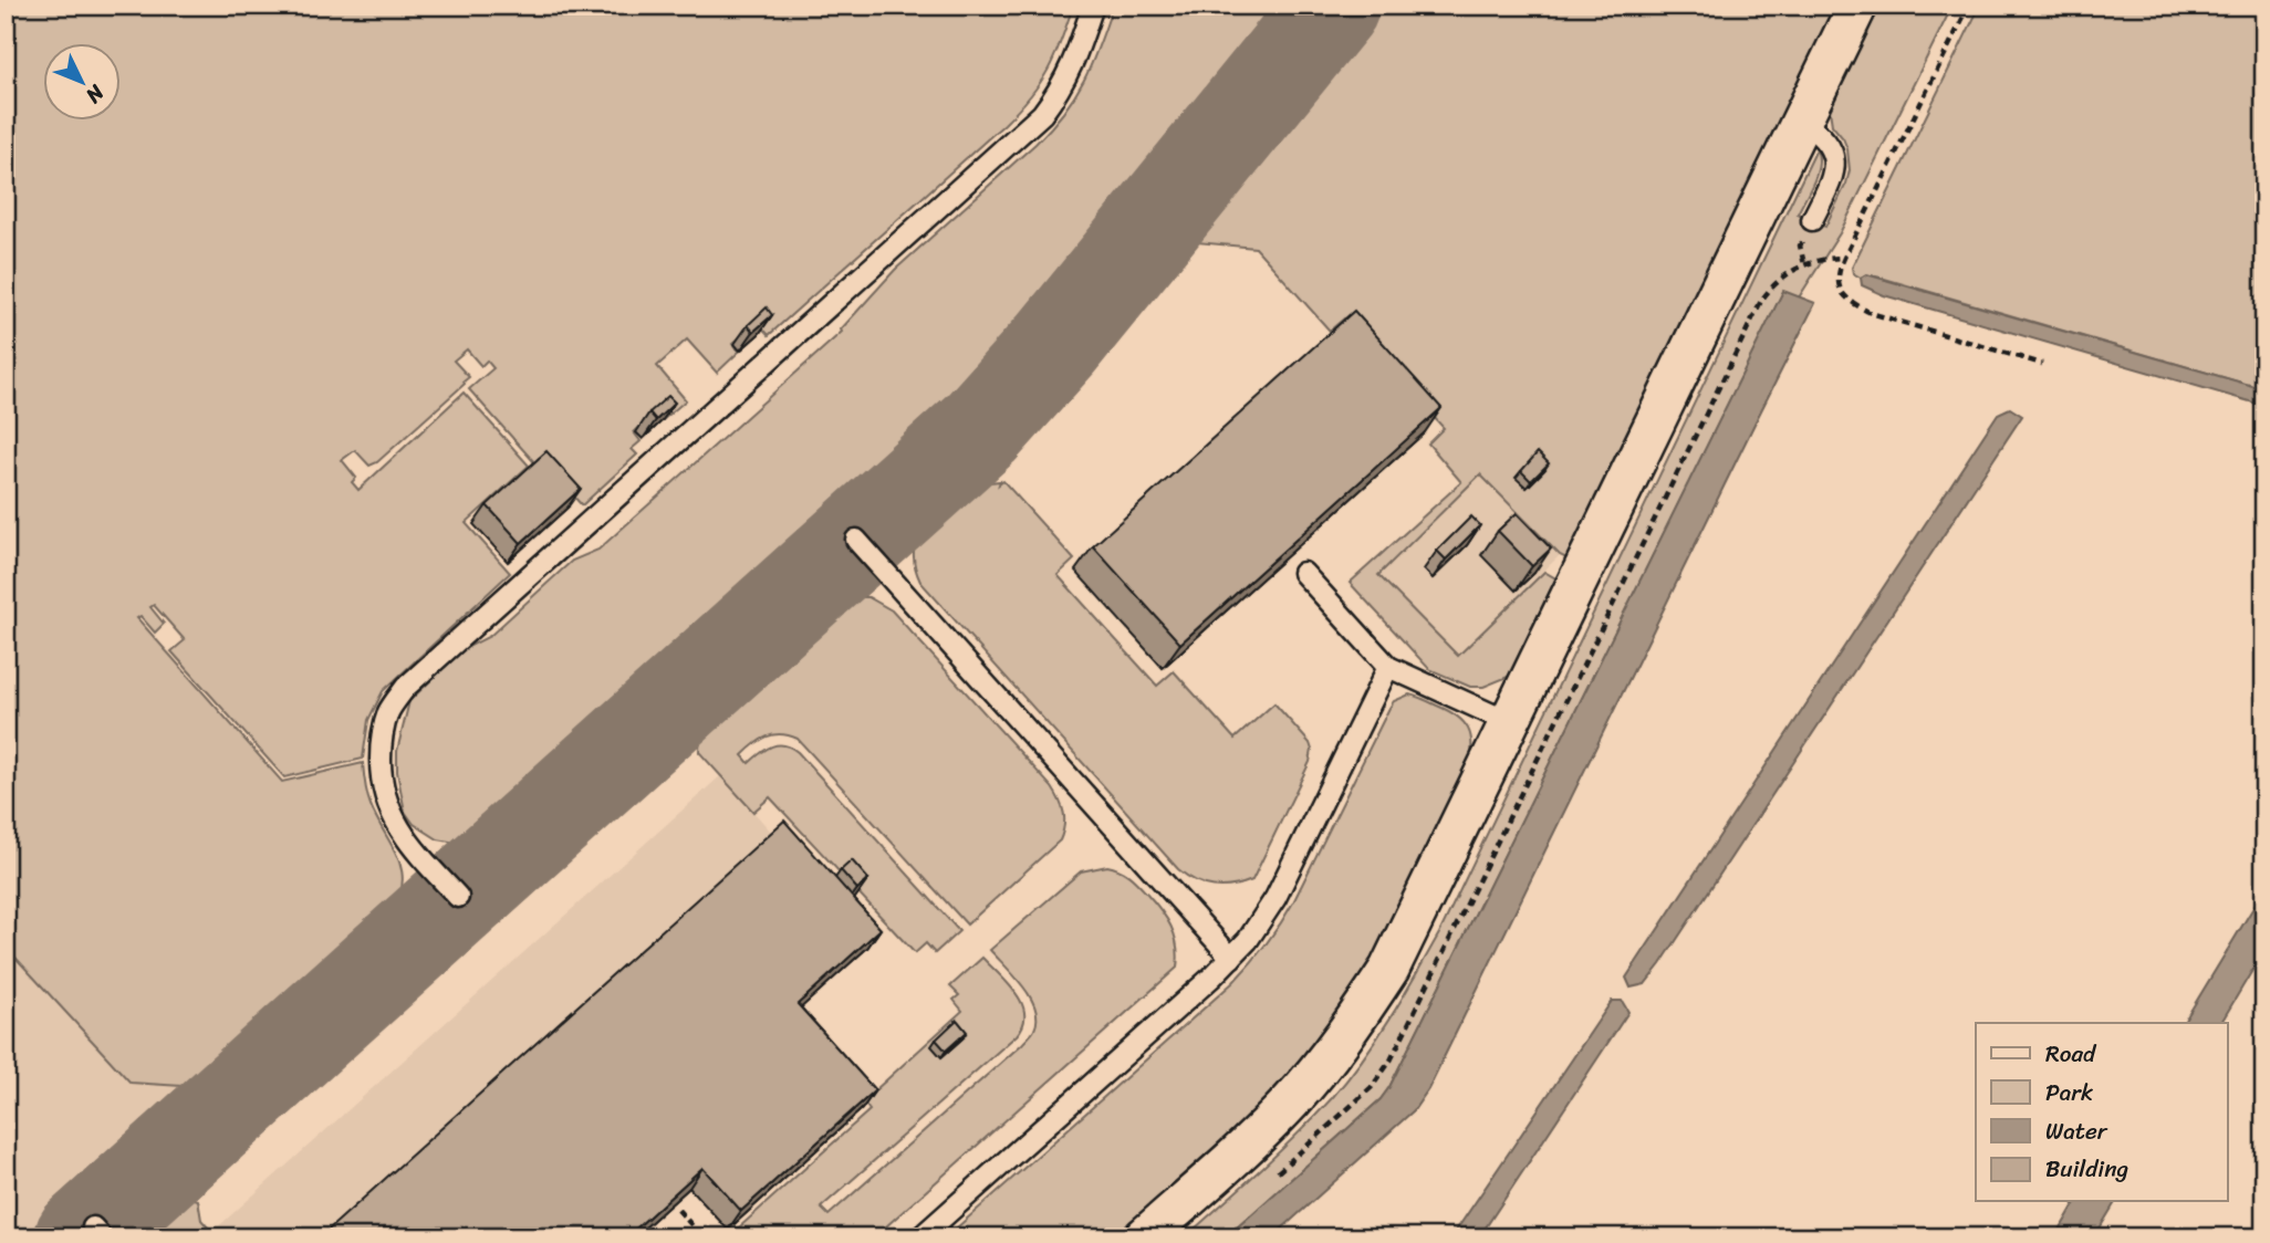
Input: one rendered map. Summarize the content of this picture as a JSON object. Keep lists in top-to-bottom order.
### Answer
{
  "legend": [
    "Road",
    "Park",
    "Water",
    "Building"
  ],
  "north": "bottom right"
}
